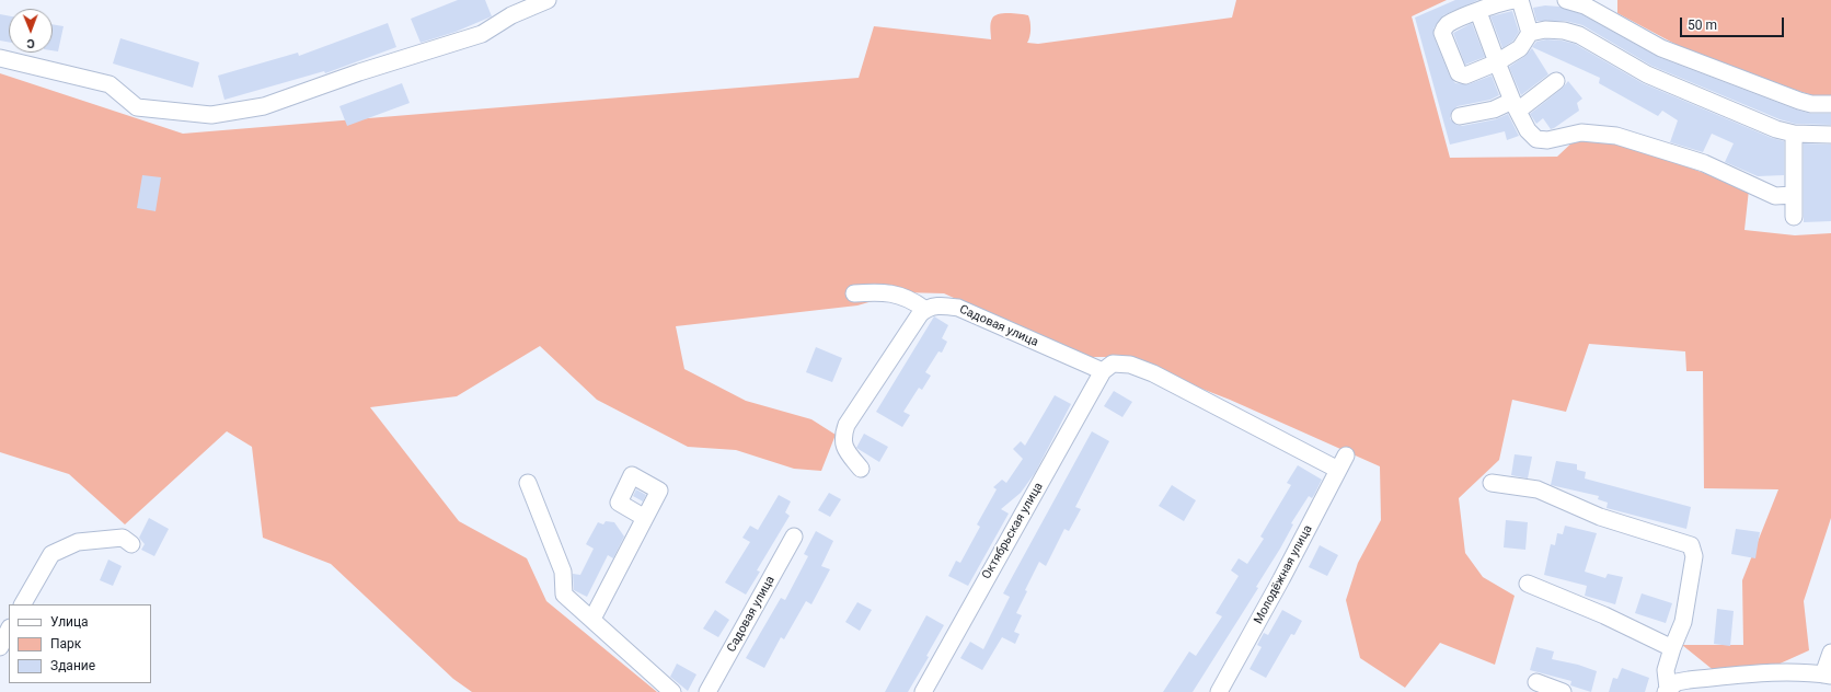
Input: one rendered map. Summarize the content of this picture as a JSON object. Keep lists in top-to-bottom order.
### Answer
{
  "streets": {
    "street": ["Садовая улица", "Октябрьская улица", "Молодёжная улица"]
  },
  "crossings": [
    ["Садовая улица", "Октябрьская улица"],
    ["Садовая улица", "Молодёжная улица"],
    ["Октябрьская улица", "Молодёжная улица"]
  ],
  "legend": ["Улица", "Парк", "Здание"],
  "scale_bar": "50 m",
  "north": "bottom"
}
